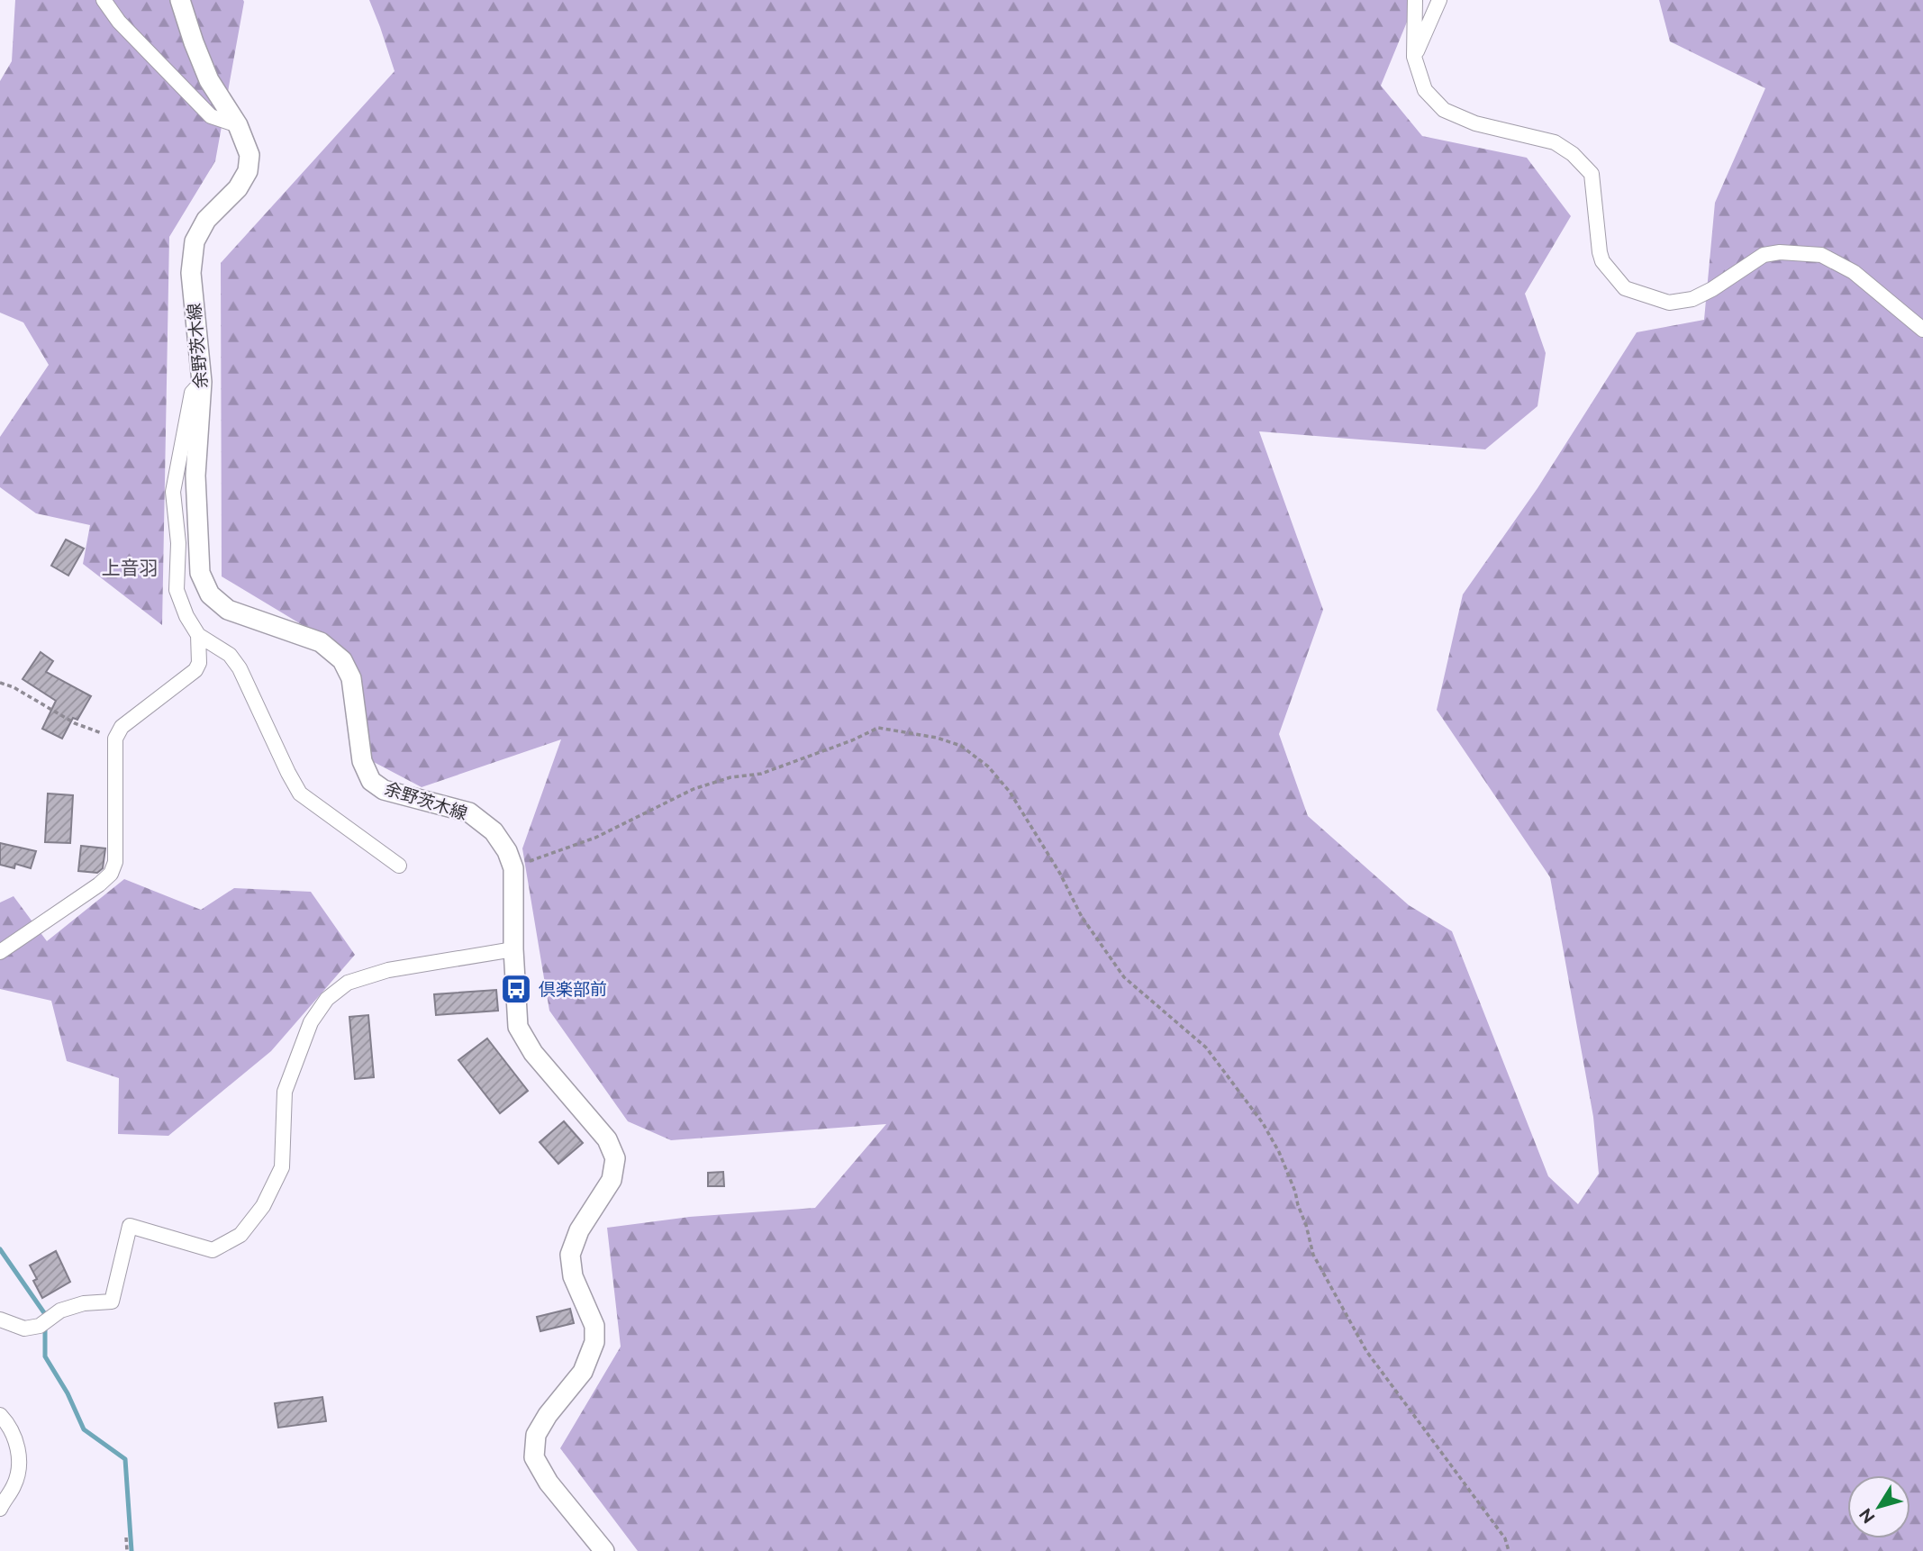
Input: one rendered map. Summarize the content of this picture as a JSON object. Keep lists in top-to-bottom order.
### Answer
{
  "streets": {
    "main road": ["余野茨木線"]
  },
  "districts": ["上音羽"],
  "places": {
    "bus stop": ["倶楽部前"]
  },
  "north": "bottom left"
}
